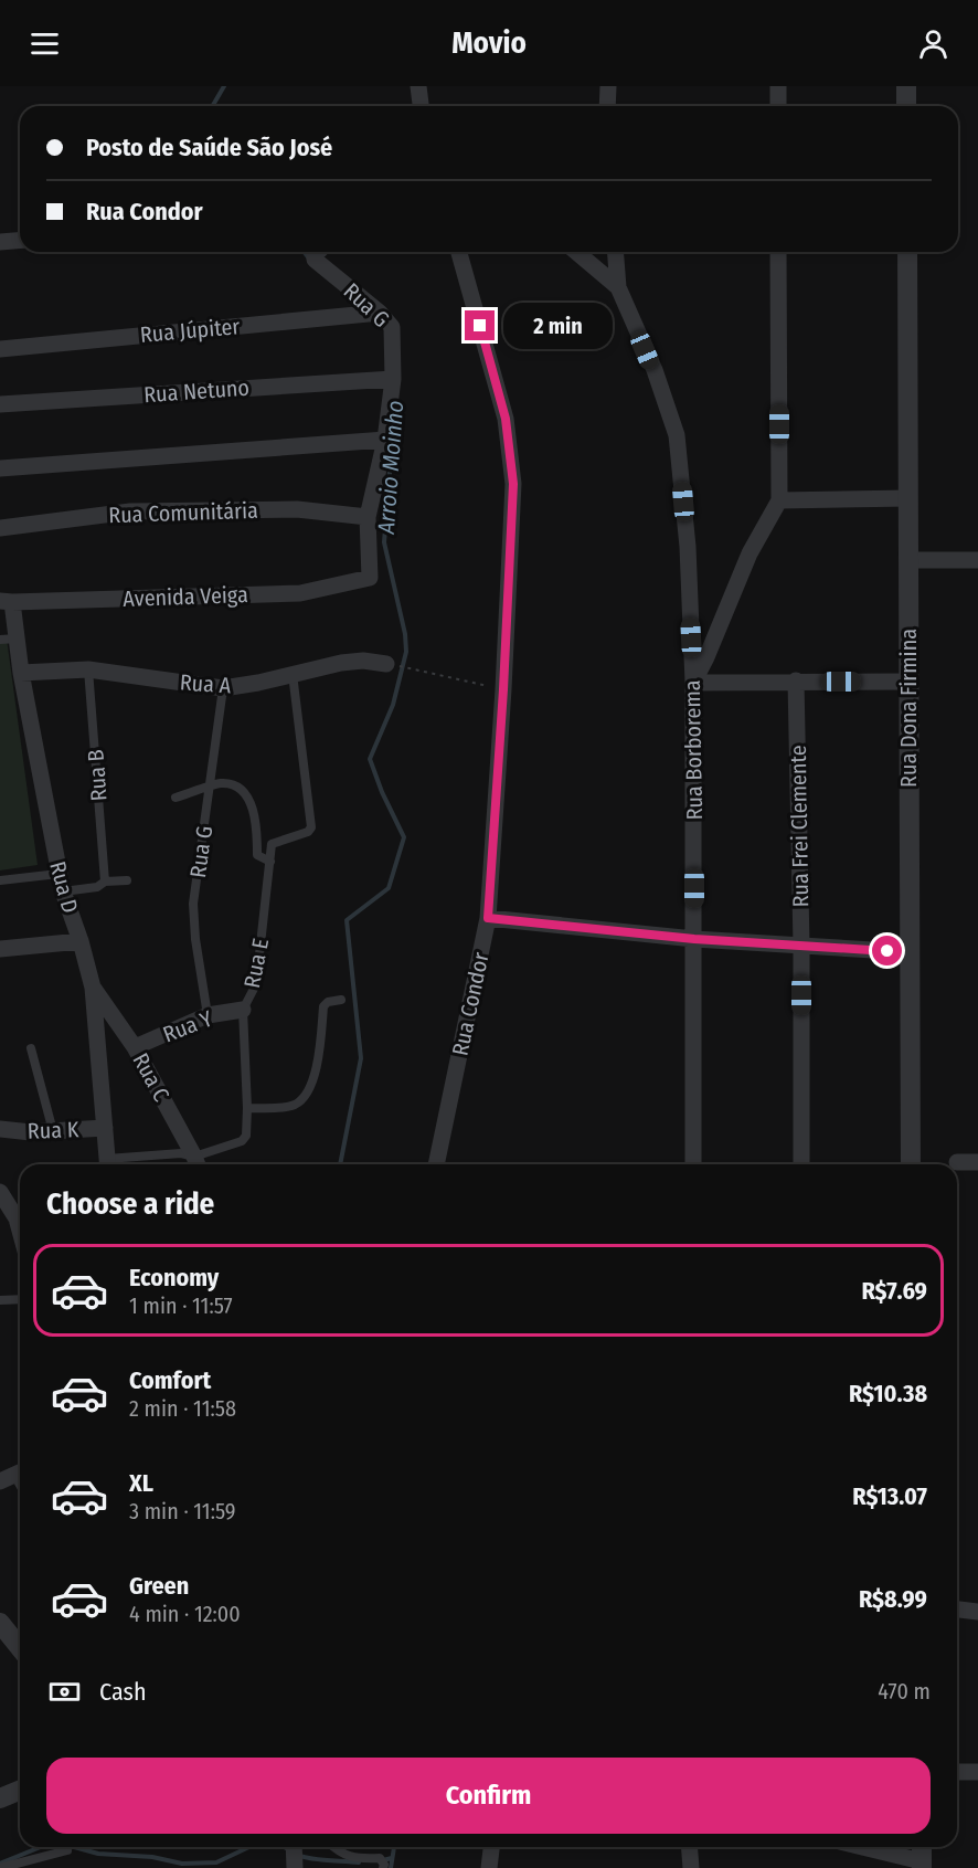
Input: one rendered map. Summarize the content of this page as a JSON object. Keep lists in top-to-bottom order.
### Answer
{
  "streets": {
    "street": [
      "Rua G",
      "Rua Júpiter",
      "Rua Netuno",
      "Rua Comunitária",
      "Avenida Veiga",
      "Rua A",
      "Rua Dona Firmina",
      "Rua Borborema",
      "Rua Frei Clemente",
      "Rua D",
      "Rua Condor",
      "Rua Y",
      "Rua C",
      "Rua K"
    ],
    "lane": ["Rua B", "Rua E"]
  },
  "crossings": [
    ["Rua G", "Rua Júpiter"],
    ["Rua G", "Rua Netuno"],
    ["Rua G", "Rua Comunitária"],
    ["Rua G", "Avenida Veiga"],
    ["Rua G", "Rua A"],
    ["Rua G", "Rua Y"],
    ["Avenida Veiga", "Rua D"],
    ["Rua A", "Rua B"],
    ["Rua A", "Rua D"],
    ["Rua A", "Rua E"],
    ["Rua D", "Rua C"],
    ["Rua D", "Rua K"],
    ["Rua E", "Rua Y"],
    ["Rua E", "Rua C"],
    ["Rua Y", "Rua C"]
  ],
  "water": ["Arroio Moinho"],
  "page": {
    "header": "Movio",
    "banner": ["Posto de Saúde São José", "Rua Condor"],
    "bubble": "2 min",
    "heading": "Choose a ride",
    "list": [
      {
        "name": "Economy",
        "note": "1 min · 11:57",
        "value": "R$7.69"
      },
      {
        "name": "Comfort",
        "note": "2 min · 11:58",
        "value": "R$10.38"
      },
      {
        "name": "XL",
        "note": "3 min · 11:59",
        "value": "R$13.07"
      },
      {
        "name": "Green",
        "note": "4 min · 12:00",
        "value": "R$8.99"
      }
    ],
    "pay": ["Cash", "470 m"],
    "buttons": "Confirm"
  }
}
